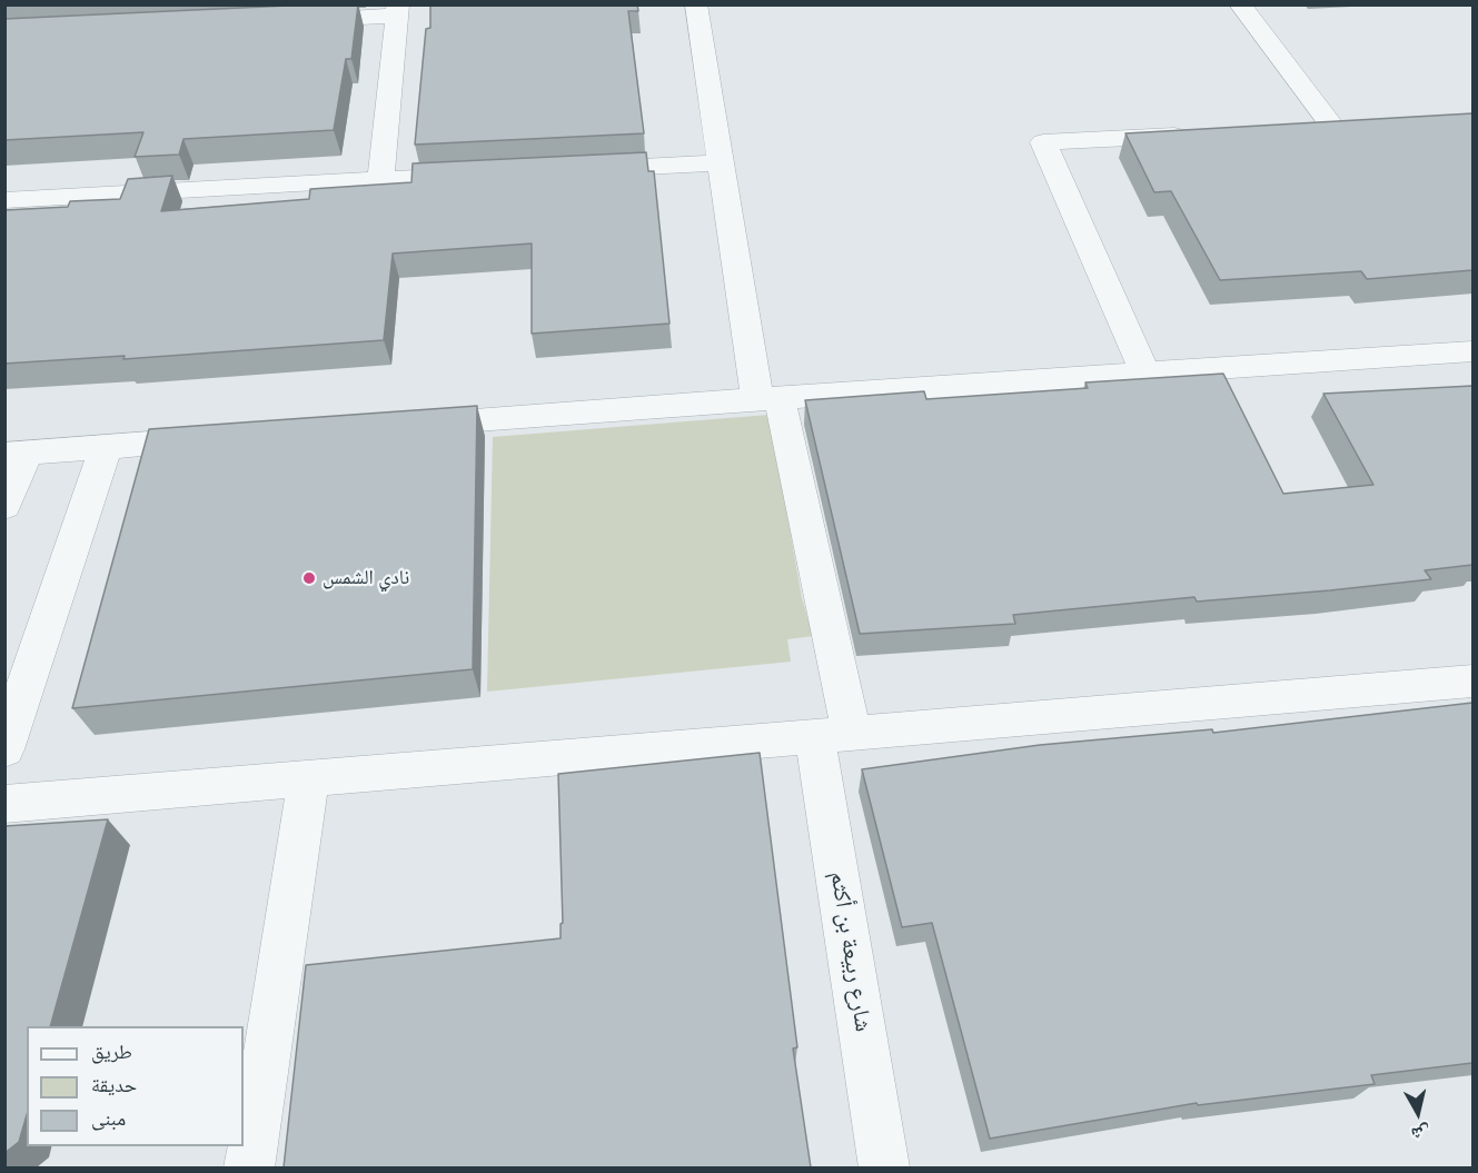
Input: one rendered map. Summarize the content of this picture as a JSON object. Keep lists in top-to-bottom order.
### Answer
{
  "streets": {
    "lane": ["شارع ربيعة بن أكثم"]
  },
  "places": ["نادي الشمس"],
  "legend": ["طريق", "حديقة", "مبنى"],
  "north": "bottom"
}
